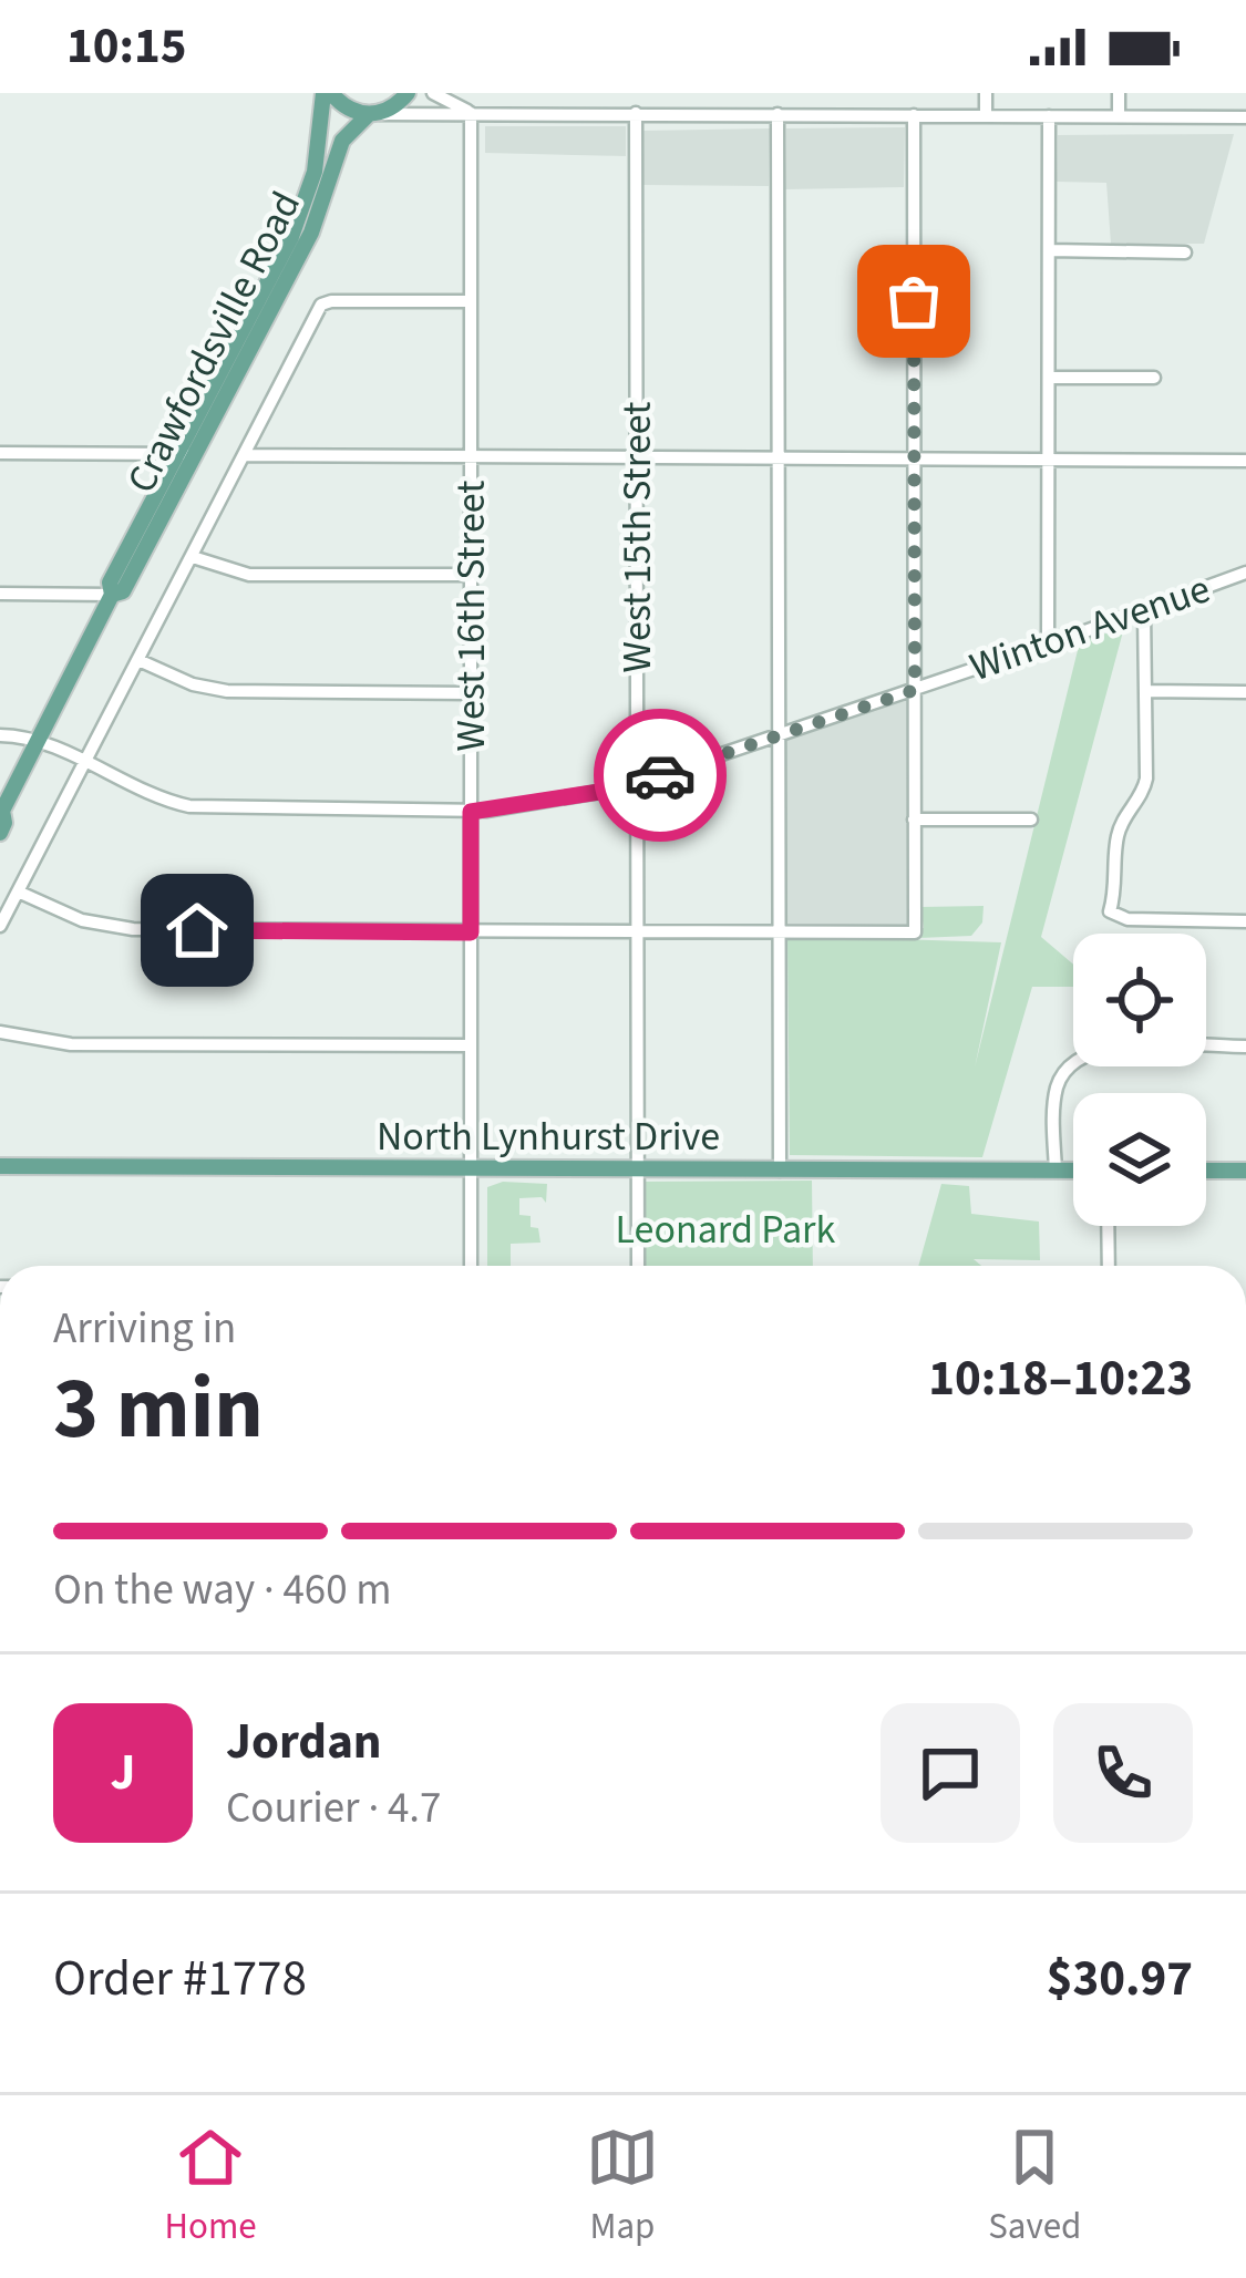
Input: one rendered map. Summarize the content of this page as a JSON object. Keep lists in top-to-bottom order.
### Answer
{
  "streets": {
    "main road": ["Crawfordsville Road", "North Lynhurst Drive"],
    "street": ["West 15th Street", "West 16th Street", "Winton Avenue"]
  },
  "crossings": [
    ["Crawfordsville Road", "Winton Avenue"],
    ["West 15th Street", "Winton Avenue"],
    ["West 15th Street", "North Lynhurst Drive"],
    ["West 16th Street", "Winton Avenue"],
    ["West 16th Street", "North Lynhurst Drive"]
  ],
  "parks": ["Leonard Park"],
  "page": {
    "status": "10:15",
    "heading": ["3 min", "Arriving in", "10:18–10:23"],
    "panel": [
      "Jordan",
      "Courier · 4.7",
      "Order #1778",
      "$30.97"
    ],
    "bar": "On the way · 460 m",
    "round": "J",
    "tabs": ["Home", "Map", "Saved"]
  }
}
